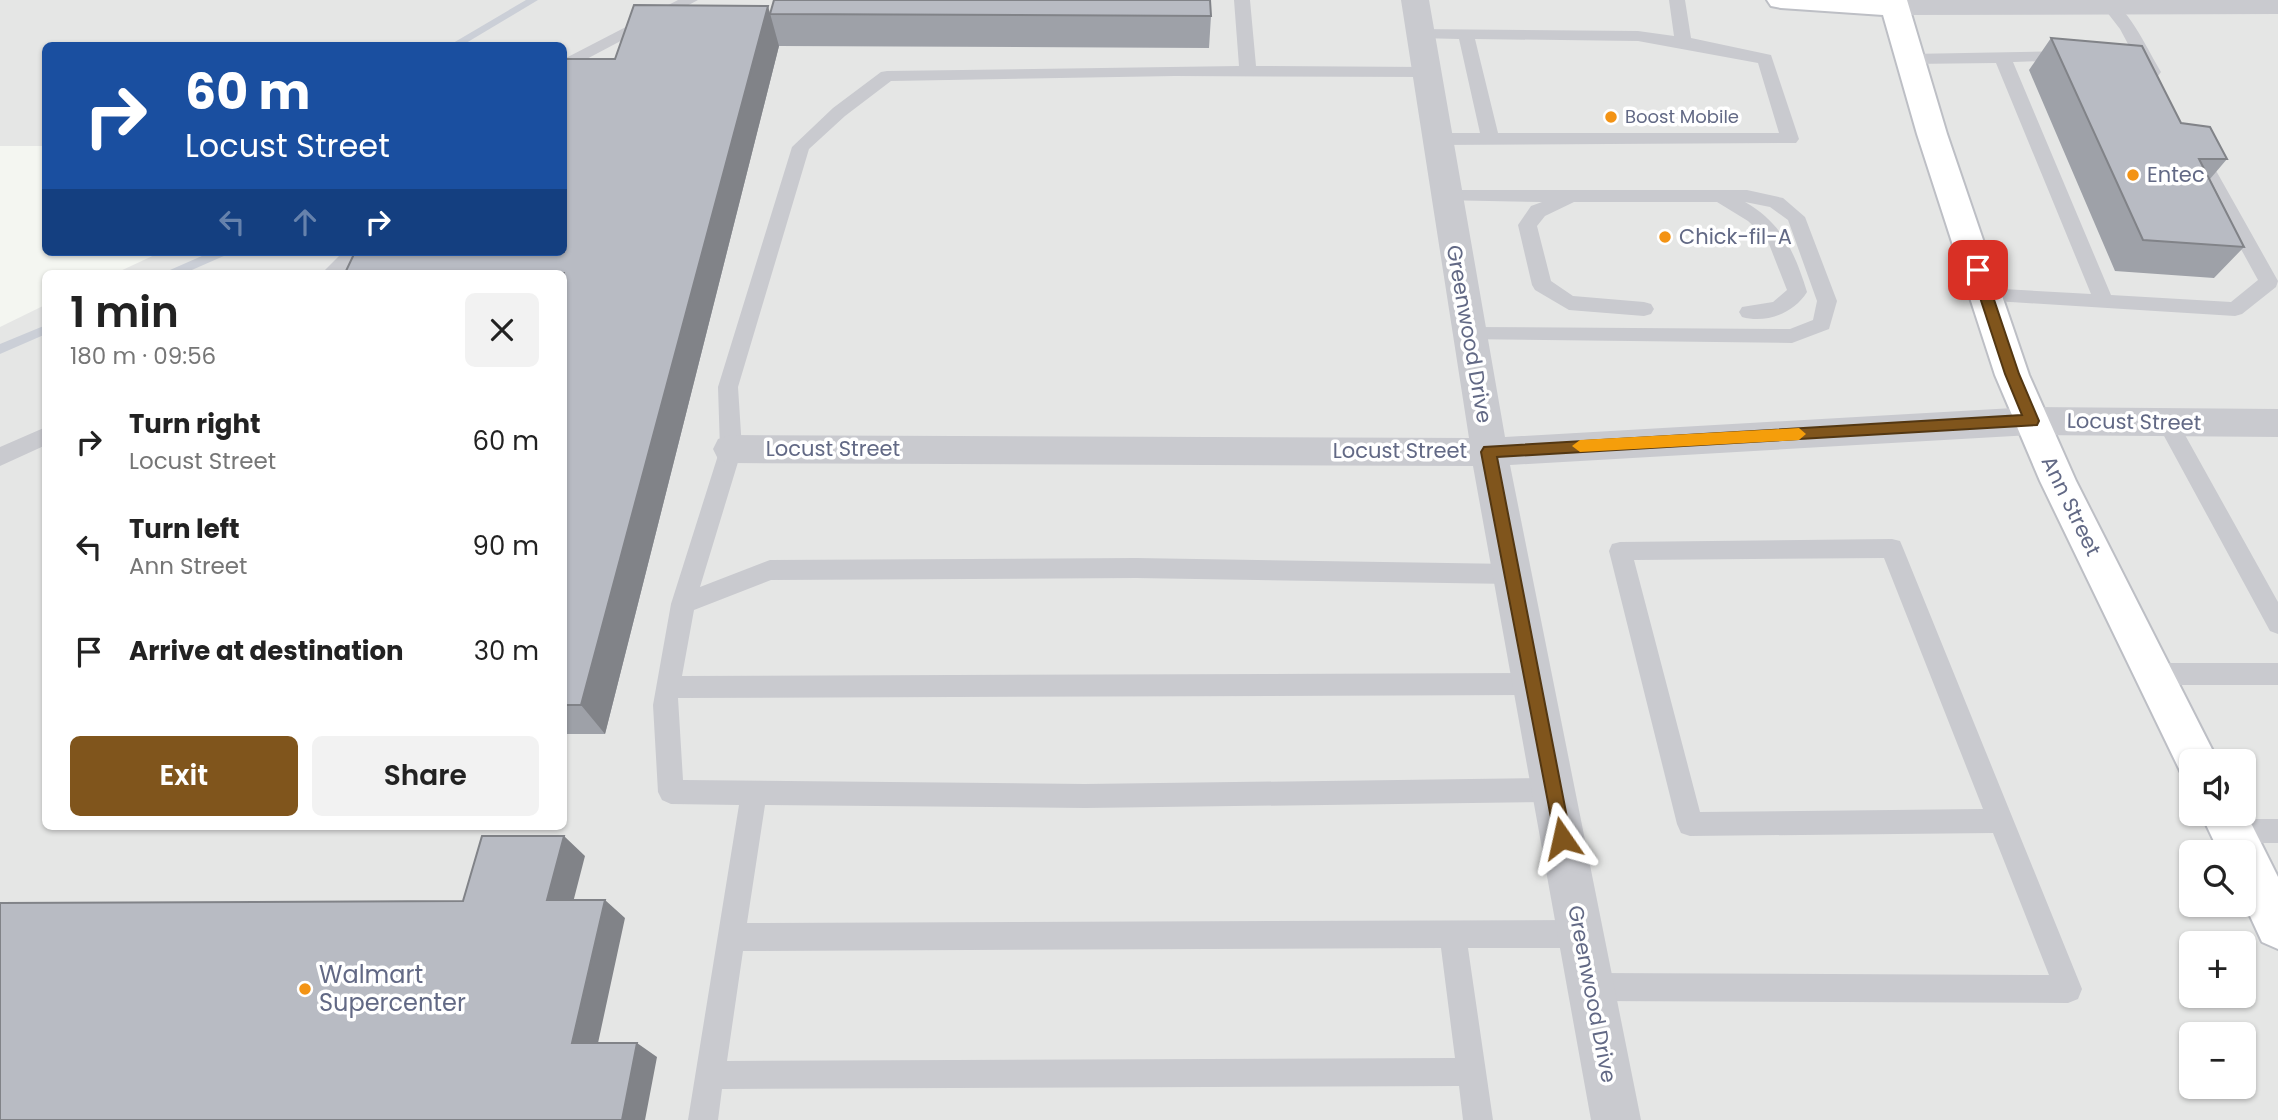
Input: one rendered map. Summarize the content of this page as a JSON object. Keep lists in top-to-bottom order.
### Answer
{
  "streets": {
    "main road": ["Ann Street"],
    "street": ["Greenwood Drive", "Locust Street"]
  },
  "crossings": [
    ["Greenwood Drive", "Locust Street"],
    ["Locust Street", "Ann Street"]
  ],
  "places": [
    "Boost Mobile",
    "Entec",
    "Chick-fil-A",
    "Walmart Supercenter"
  ],
  "page": {
    "turn": ["60 m", "Locust Street"],
    "heading": ["1 min", "180 m · 09:56"],
    "list": [
      {
        "name": "Turn right",
        "note": "Locust Street",
        "value": "60 m"
      },
      {
        "name": "Turn left",
        "note": "Ann Street",
        "value": "90 m"
      },
      {
        "name": "Arrive at destination",
        "value": "30 m"
      }
    ],
    "buttons": ["Exit", "Share"],
    "map_buttons": ["+", "−"]
  }
}
